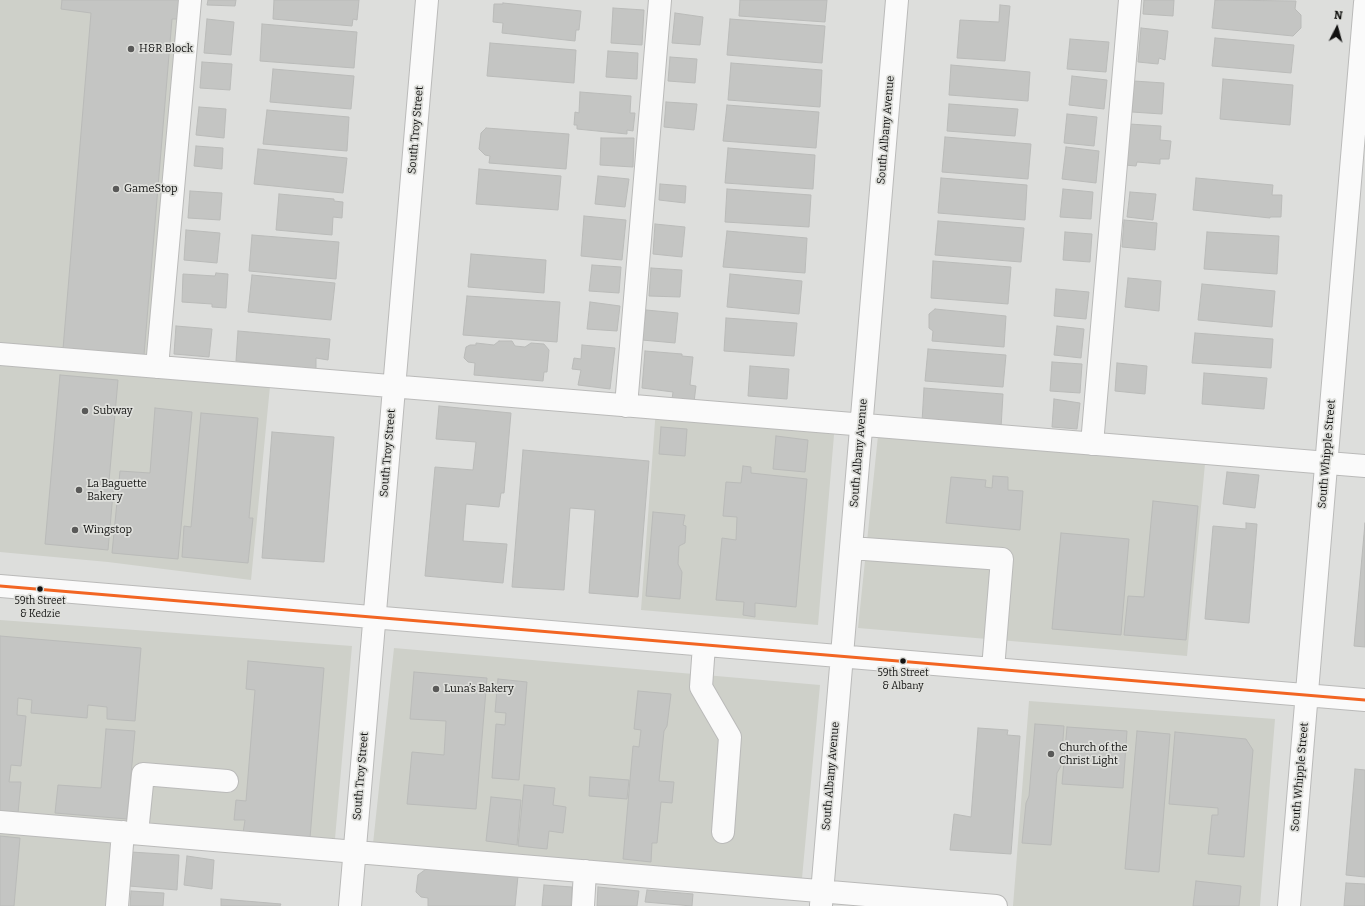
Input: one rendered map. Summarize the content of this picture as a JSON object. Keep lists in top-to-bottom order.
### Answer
{
  "streets": {
    "street": ["South Troy Street", "South Albany Avenue", "South Whipple Street"]
  },
  "places": [
    "H&R Block",
    "GameStop",
    "Subway",
    "La Baguette Bakery",
    "Wingstop",
    "59th Street & Kedzie",
    "59th Street & Albany",
    "Luna’s Bakery",
    "Church of the Christ Light"
  ],
  "north": "top"
}
